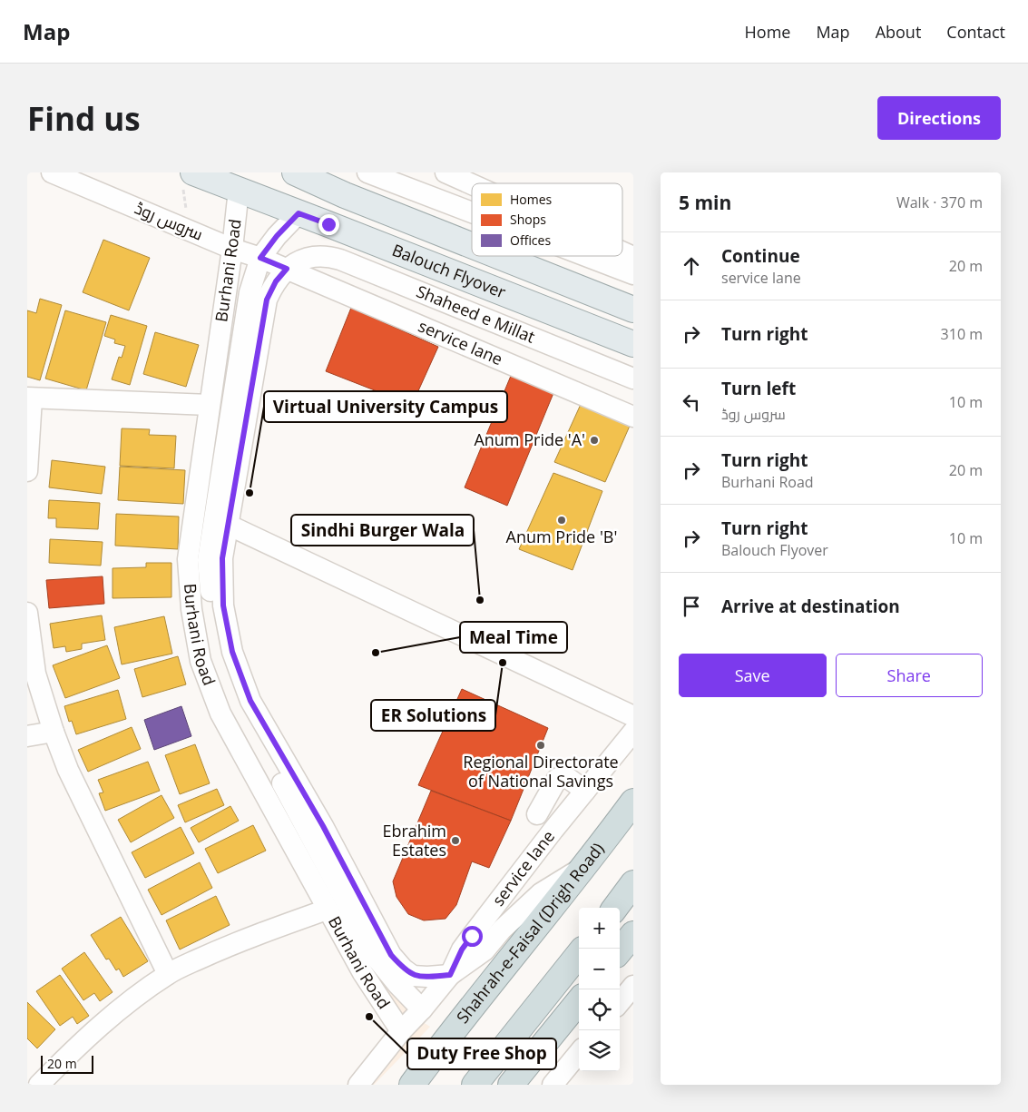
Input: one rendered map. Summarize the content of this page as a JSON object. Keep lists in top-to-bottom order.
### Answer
{
  "streets": {
    "highway": ["Shahrah-e-Faisal (Drigh Road)"],
    "main road": ["Balouch Flyover"],
    "street": [
      "سروس روڈ",
      "Burhani Road",
      "Shaheed e Millat",
      "service lane"
    ]
  },
  "crossings": [
    ["سروس روڈ", "Burhani Road"],
    ["سروس روڈ", "Shaheed e Millat"],
    ["سروس روڈ", "service lane"],
    ["Burhani Road", "Balouch Flyover"],
    ["Burhani Road", "service lane"],
    ["Shaheed e Millat", "service lane"]
  ],
  "places": [
    "Anum Pride 'A'",
    "Virtual University Campus",
    "Anum Pride 'B'",
    "Sindhi Burger Wala",
    "Meal Time",
    "ER Solutions",
    "Regional Directorate of National Savings",
    "Ebrahim Estates",
    "Duty Free Shop"
  ],
  "legend": ["Homes", "Shops", "Offices"],
  "scale_bar": "20 m",
  "page": {
    "header": "Map",
    "nav": [
      "Home",
      "Map",
      "About",
      "Contact"
    ],
    "buttons": [
      "Directions",
      ["Save", "Share"]
    ],
    "title": "Find us",
    "heading": ["5 min", "Walk · 370 m"],
    "list": [
      ["Continue", "service lane", "20 m"],
      ["Turn right", "310 m"],
      ["Turn left", "سروس روڈ", "10 m"],
      ["Turn right", "Burhani Road", "20 m"],
      ["Turn right", "Balouch Flyover", "10 m"],
      "Arrive at destination"
    ],
    "map_buttons": ["+", "−"],
    "scale": "20 m"
  }
}
